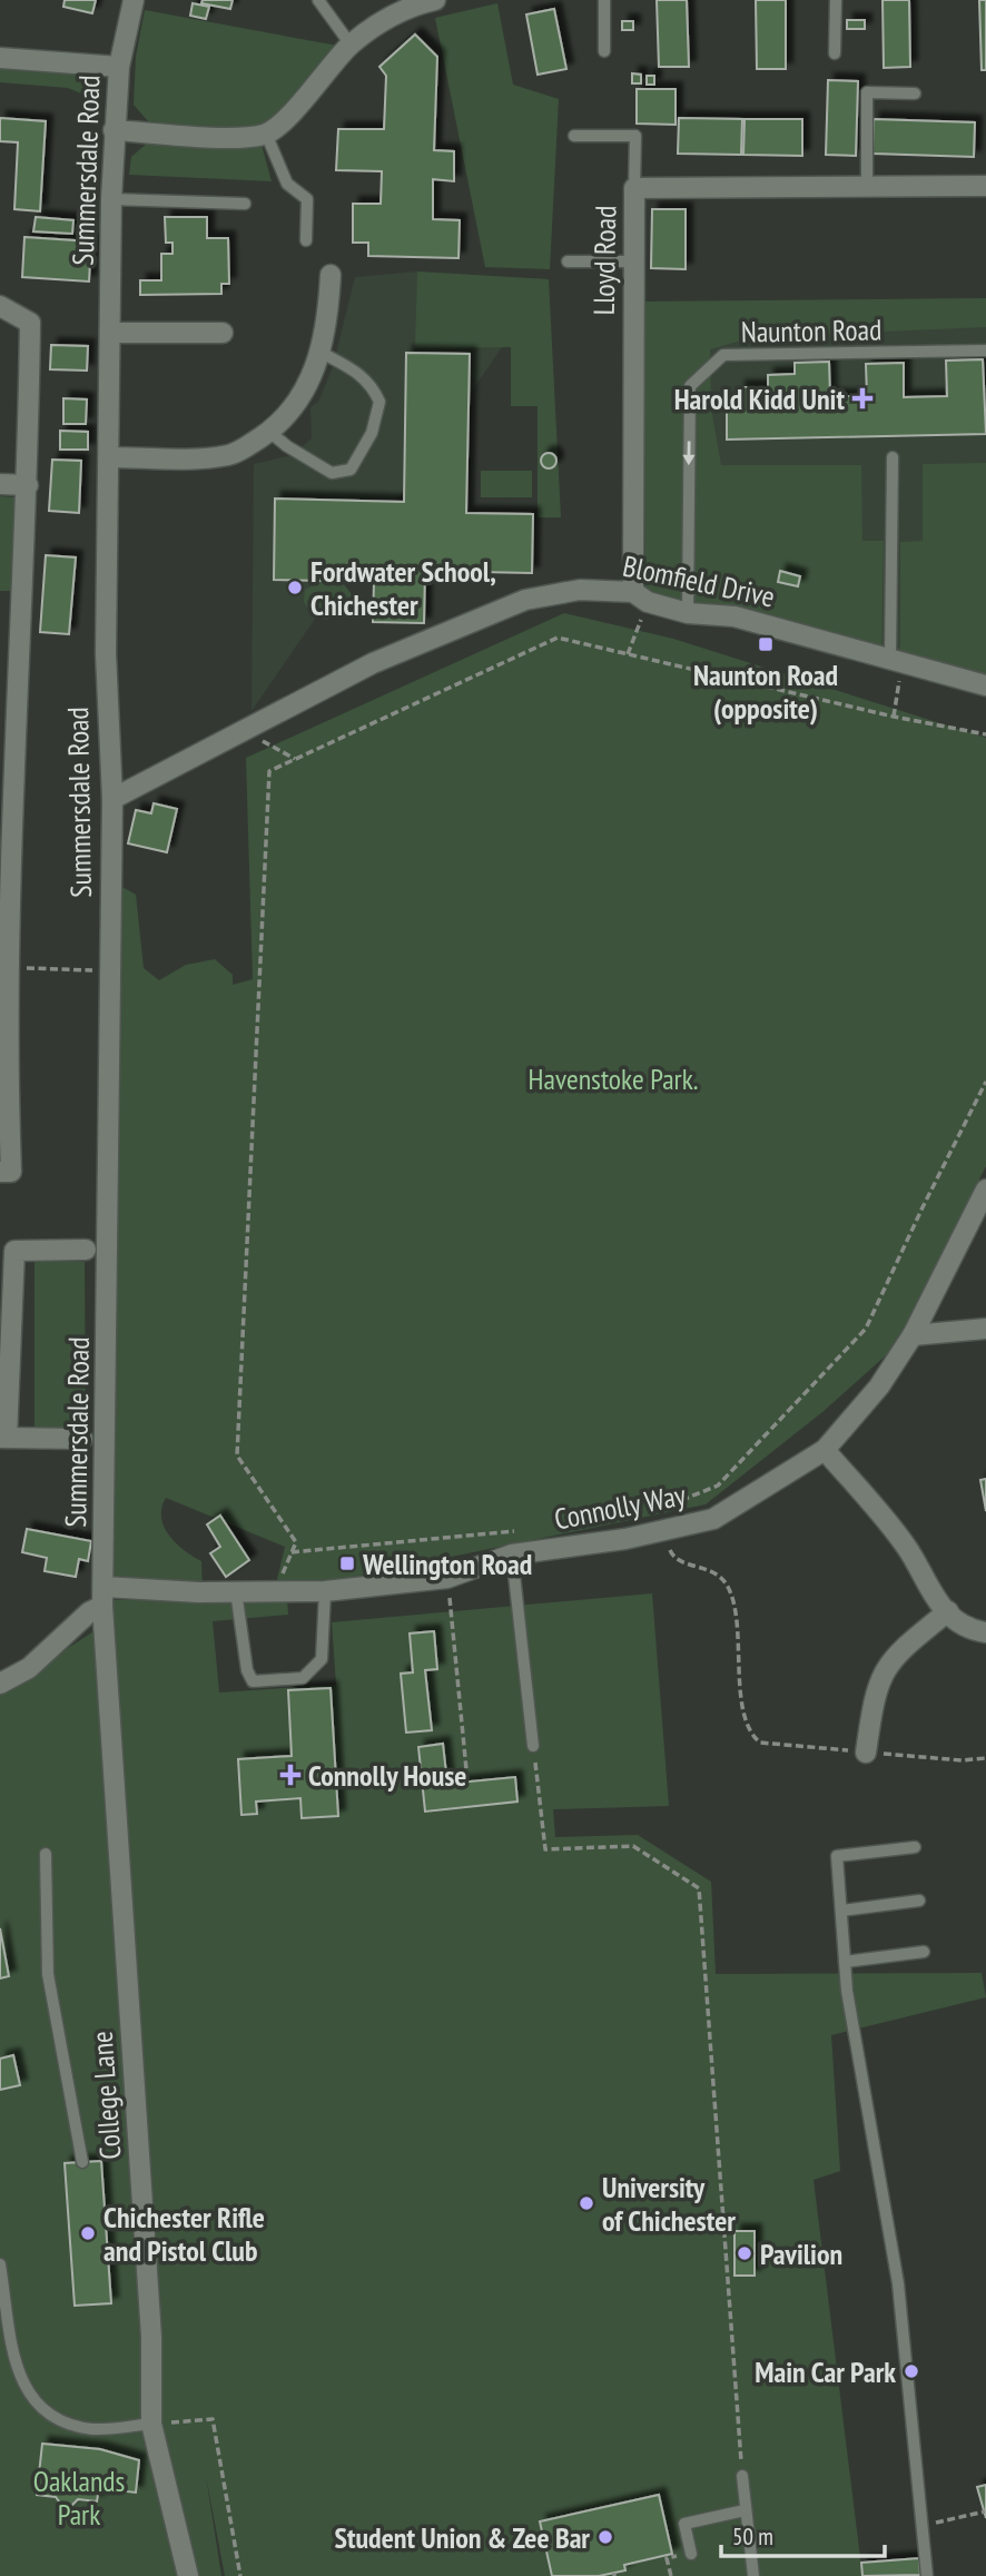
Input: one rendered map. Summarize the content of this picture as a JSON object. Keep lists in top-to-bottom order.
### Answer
{
  "streets": {
    "street": [
      "Summersdale Road",
      "Lloyd Road",
      "Blomfield Drive",
      "Connolly Way",
      "College Lane"
    ],
    "lane": ["Naunton Road"]
  },
  "crossings": [
    ["Summersdale Road", "Blomfield Drive"],
    ["Summersdale Road", "Connolly Way"],
    ["Summersdale Road", "College Lane"],
    ["Lloyd Road", "Blomfield Drive"],
    ["Naunton Road", "Blomfield Drive"],
    ["Connolly Way", "College Lane"]
  ],
  "parks": ["Havenstoke Park.", "Oaklands Park"],
  "places": {
    "health": ["Harold Kidd Unit", "Connolly House"],
    "other": [
      "Fordwater School, Chichester",
      "University of Chichester",
      "Chichester Rifle and Pistol Club",
      "Pavilion",
      "Main Car Park",
      "Student Union & Zee Bar"
    ],
    "transit": ["Naunton Road (opposite)", "Wellington Road"]
  },
  "scale_bar": "50 m"
}
